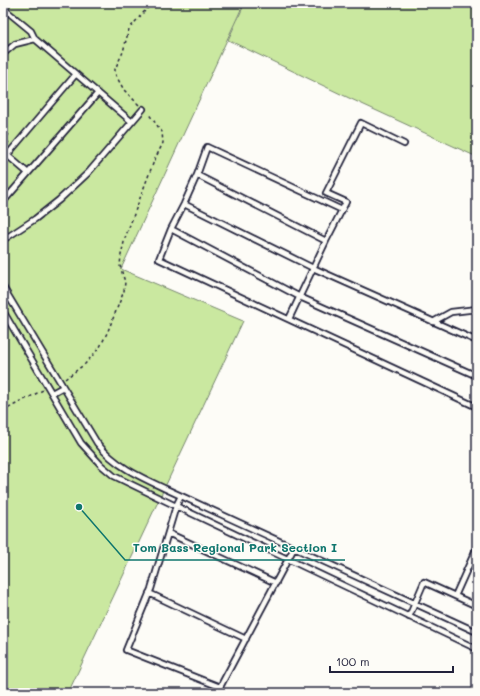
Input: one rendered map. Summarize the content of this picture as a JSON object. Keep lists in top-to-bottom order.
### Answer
{
  "places": ["Tom Bass Regional Park Section I"],
  "scale_bar": "100 m"
}
